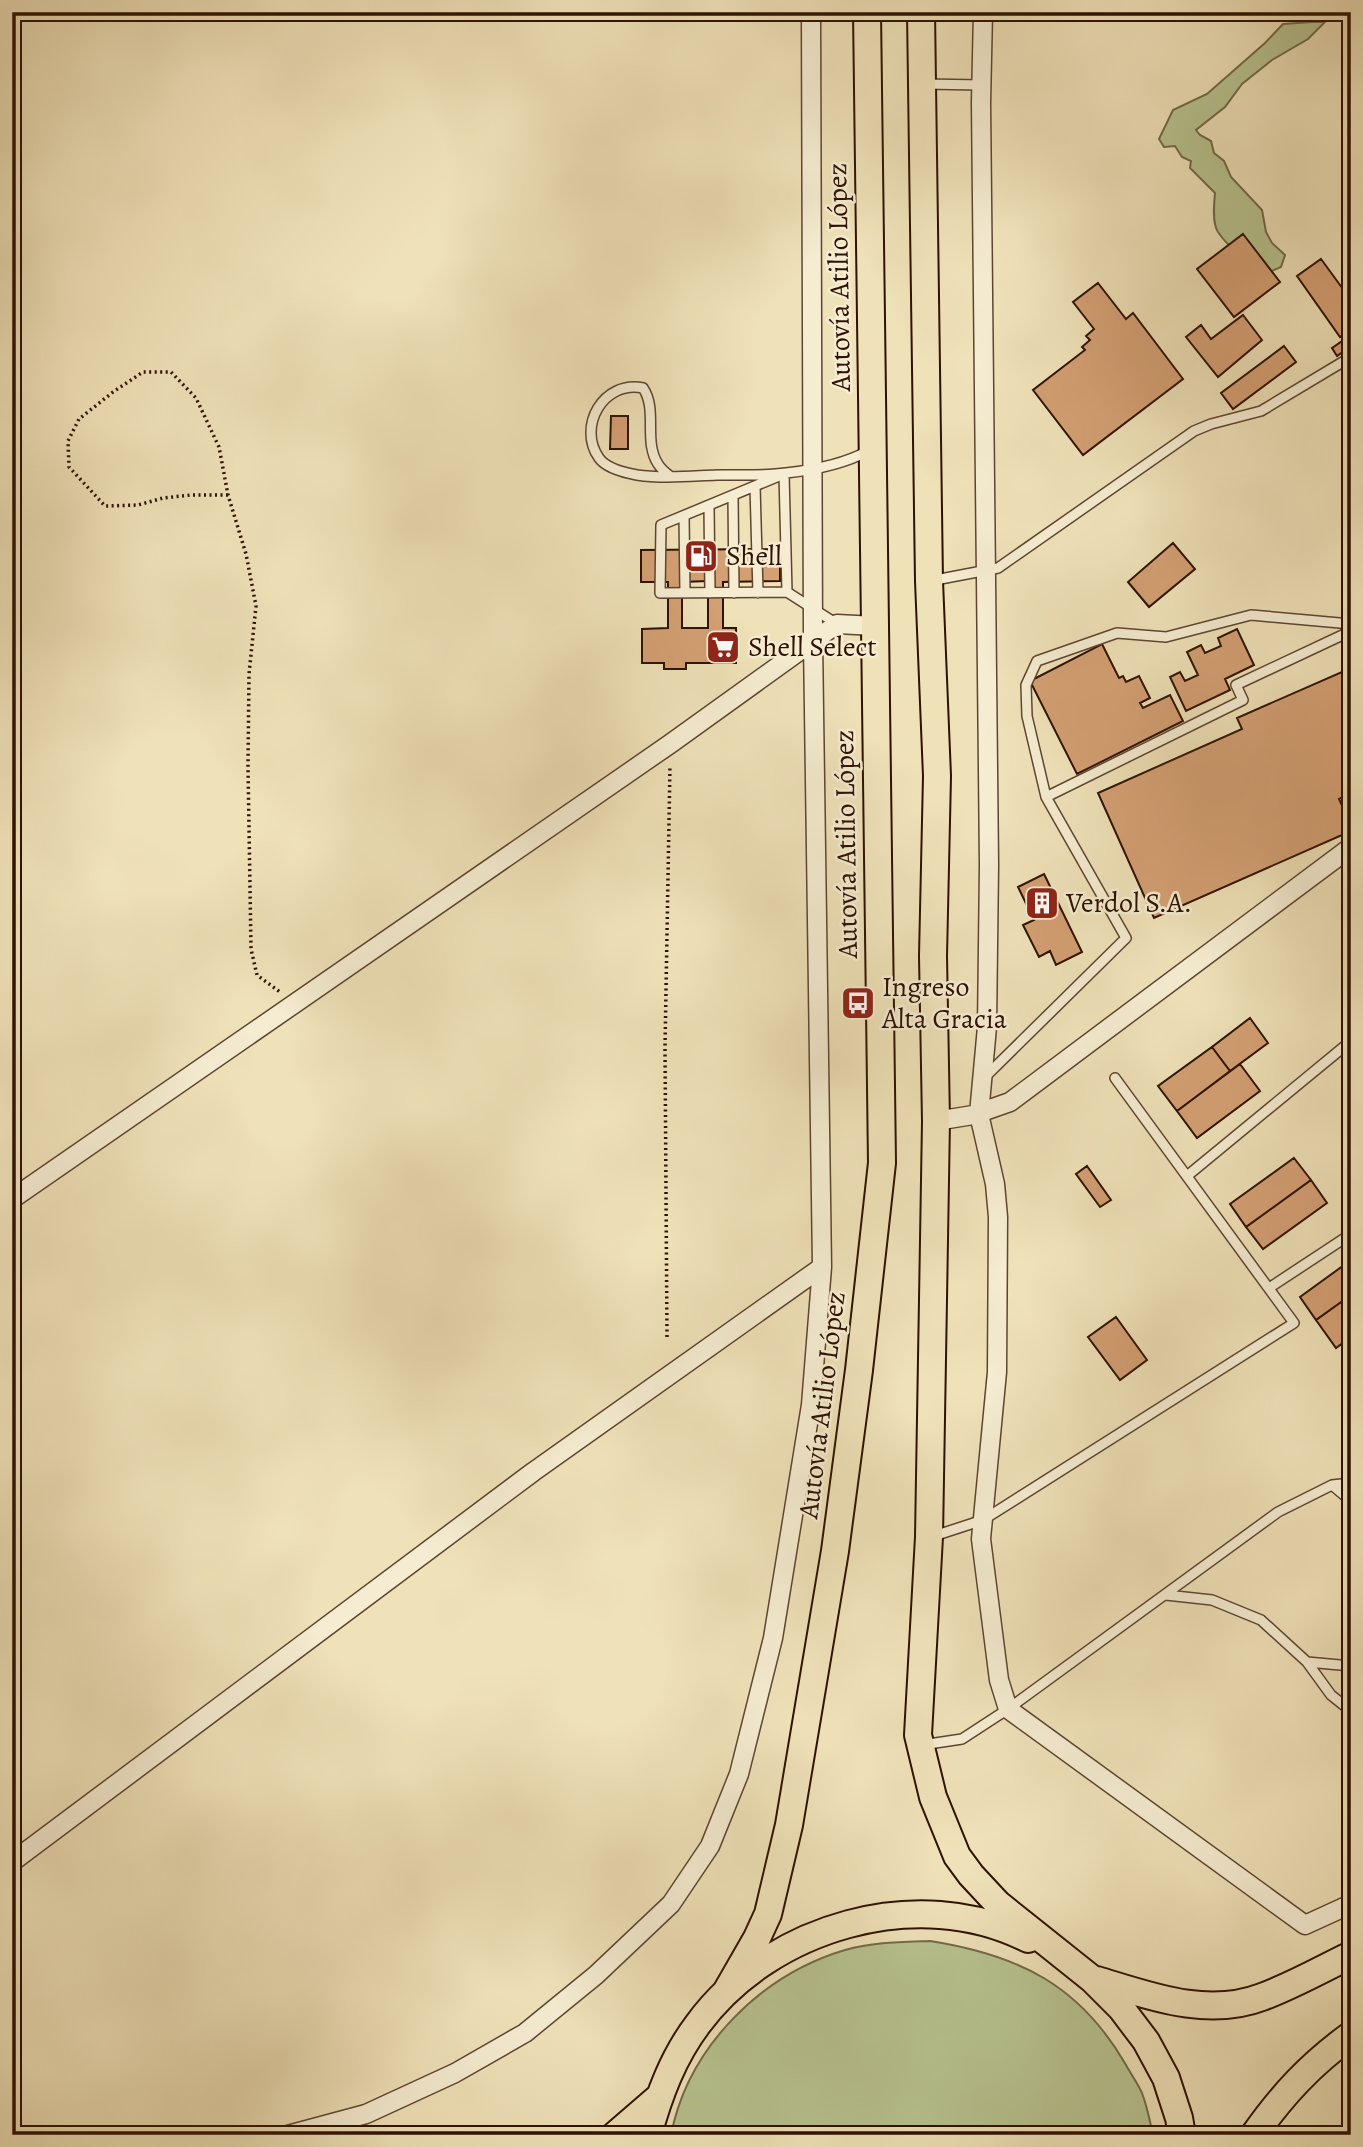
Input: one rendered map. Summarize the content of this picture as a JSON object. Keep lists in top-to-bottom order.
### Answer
{
  "streets": {
    "main road": ["Autovía Atilio López"]
  },
  "places": {
    "fuel station": ["Shell"],
    "supermarket": ["Shell Select"],
    "building": ["Verdol S.A."],
    "bus stop": ["Ingreso Alta Gracia"]
  }
}
